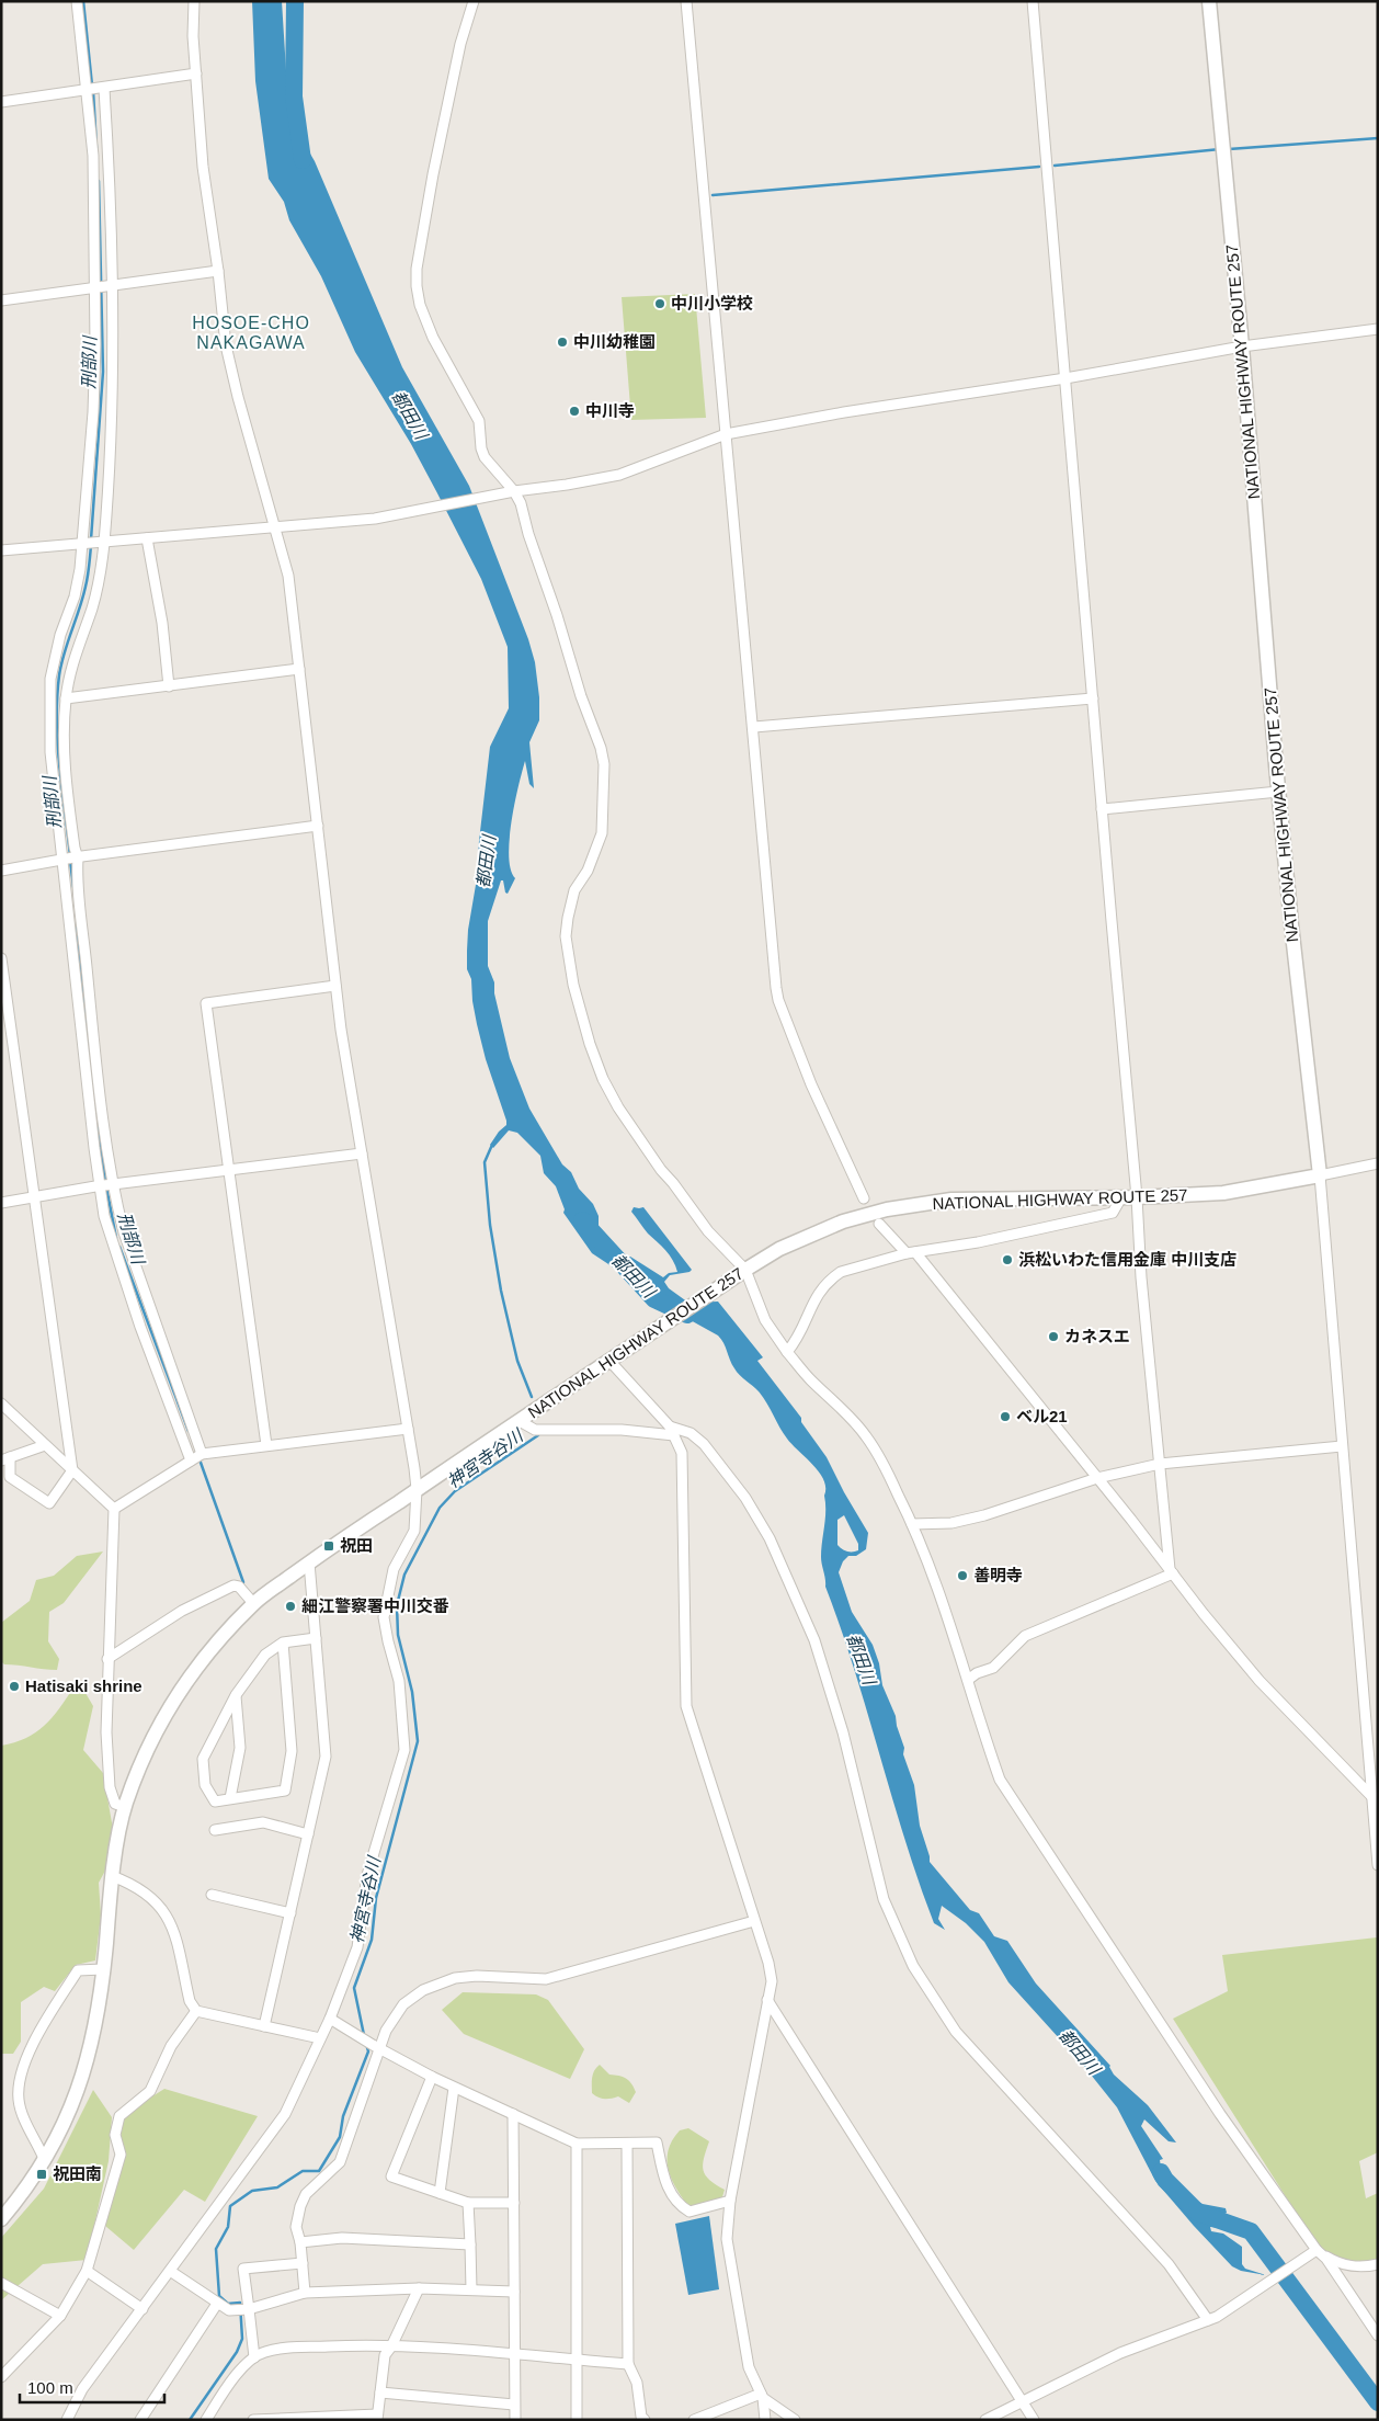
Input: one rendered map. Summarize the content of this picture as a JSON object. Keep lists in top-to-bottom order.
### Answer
{
  "streets": {
    "highway": ["NATIONAL HIGHWAY ROUTE 257"]
  },
  "districts": ["HOSOE-CHO NAKAGAWA"],
  "water": ["刑部川", "都田川", "神宮寺谷川"],
  "places": {
    "other": [
      "中川小学校",
      "中川幼稚園",
      "中川寺",
      "浜松いわた信用金庫 中川支店",
      "カネスエ",
      "ベル21",
      "善明寺",
      "細江警察署中川交番",
      "Hatisaki shrine"
    ],
    "transit": ["祝田", "祝田南"]
  },
  "scale_bar": "100 m"
}
